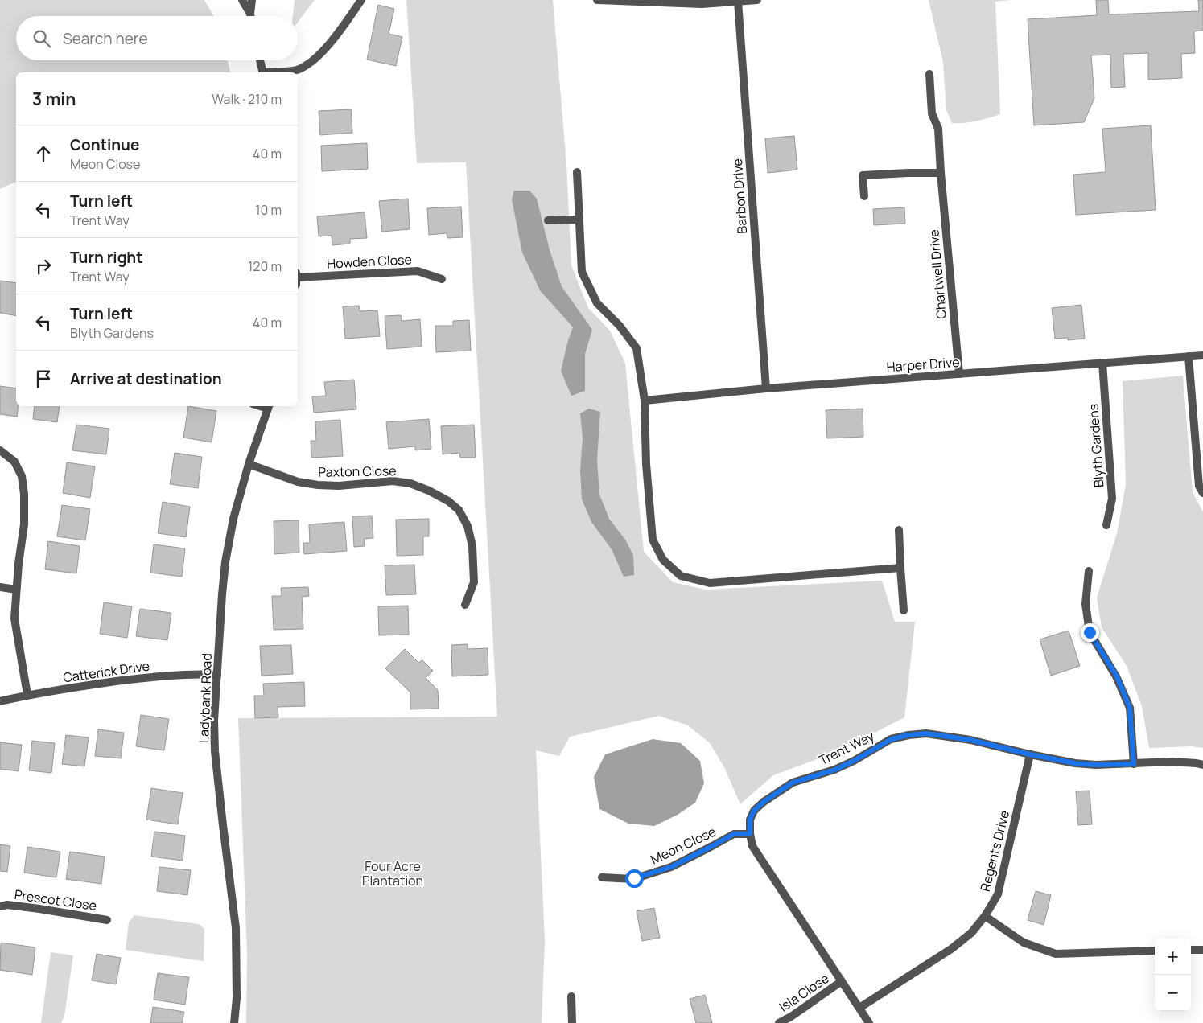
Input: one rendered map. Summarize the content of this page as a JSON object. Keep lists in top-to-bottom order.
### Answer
{
  "streets": {
    "street": [
      "Barbon Drive",
      "Howden Close",
      "Chartwell Drive",
      "Harper Drive",
      "Blyth Gardens",
      "Paxton Close",
      "Catterick Drive",
      "Ladybank Road",
      "Trent Way",
      "Meon Close",
      "Regents Drive",
      "Prescot Close",
      "Isla Close"
    ]
  },
  "crossings": [
    ["Barbon Drive", "Harper Drive"],
    ["Chartwell Drive", "Harper Drive"],
    ["Harper Drive", "Blyth Gardens"],
    ["Paxton Close", "Ladybank Road"],
    ["Catterick Drive", "Ladybank Road"],
    ["Trent Way", "Meon Close"],
    ["Trent Way", "Regents Drive"],
    ["Trent Way", "Isla Close"]
  ],
  "parks": ["Four Acre Plantation"],
  "page": {
    "search": "Search here",
    "heading": ["3 min", "Walk · 210 m"],
    "list": [
      ["Continue", "Meon Close", "40 m"],
      ["Turn left", "Trent Way", "10 m"],
      ["Turn right", "Trent Way", "120 m"],
      ["Turn left", "Blyth Gardens", "40 m"],
      "Arrive at destination"
    ],
    "map_buttons": ["+", "−"]
  }
}
